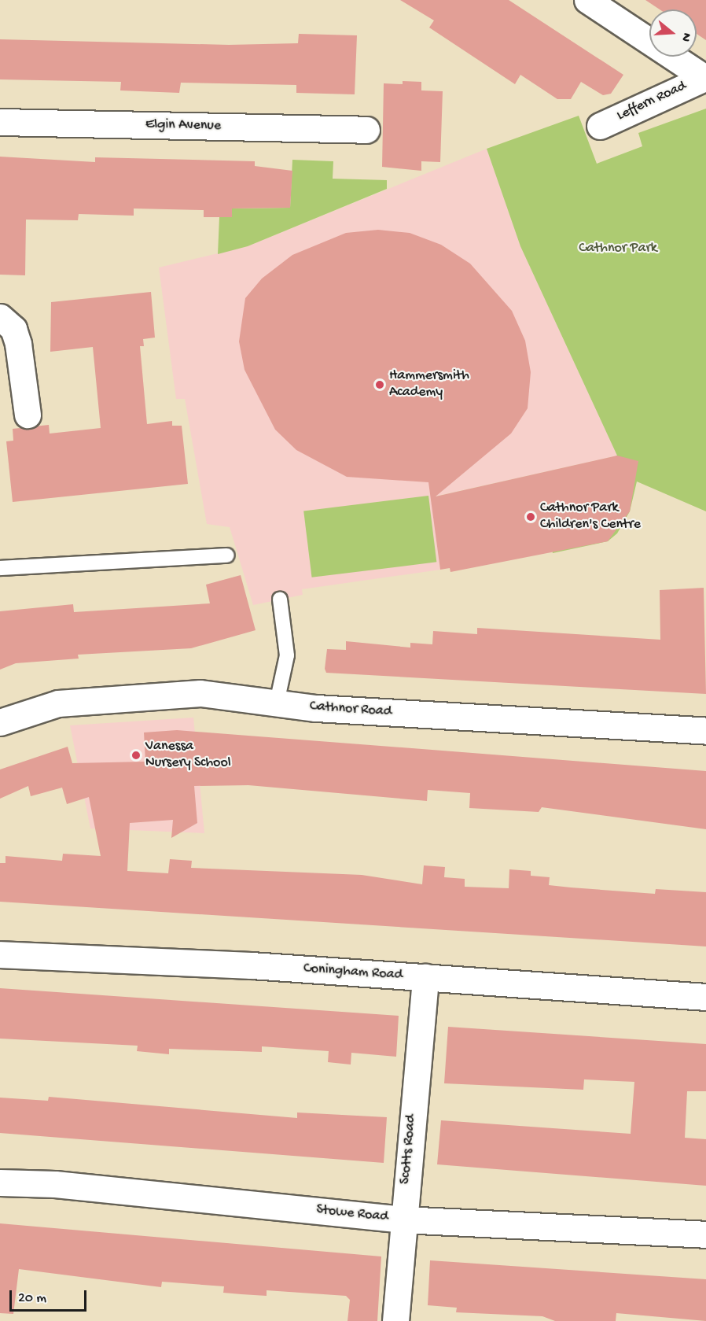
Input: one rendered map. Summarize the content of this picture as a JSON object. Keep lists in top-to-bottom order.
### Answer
{
  "streets": {
    "street": [
      "Leffern Road",
      "Elgin Avenue",
      "Cathnor Road",
      "Coningham Road",
      "Scotts Road",
      "Stowe Road"
    ]
  },
  "crossings": [
    ["Coningham Road", "Scotts Road"],
    ["Scotts Road", "Stowe Road"]
  ],
  "parks": ["Cathnor Park"],
  "places": ["Hammersmith Academy", "Cathnor Park Children's Centre", "Vanessa Nursery School"],
  "scale_bar": "20 m",
  "north": "right"
}
